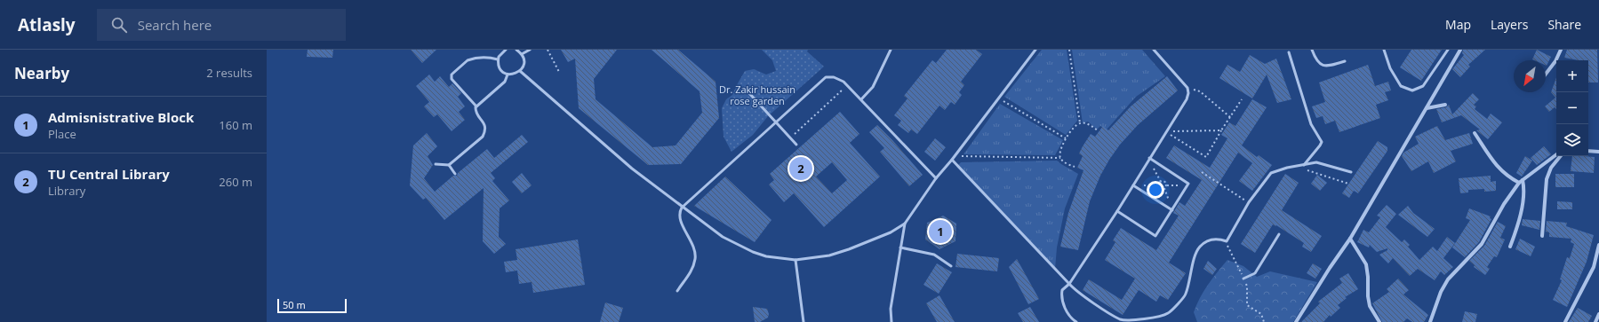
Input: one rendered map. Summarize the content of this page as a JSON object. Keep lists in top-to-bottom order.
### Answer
{
  "parks": ["Dr. Zakir hussain rose garden"],
  "scale_bar": "50 m",
  "north": "bottom left",
  "page": {
    "header": "Atlasly",
    "search": "Search here",
    "nav": ["Map", "Layers", "Share"],
    "heading": ["Nearby", "2 results"],
    "map_buttons": ["+", "−"],
    "list": [
      {
        "mark": "1",
        "name": "Admisnistrative Block",
        "note": "Place",
        "value": "160 m"
      },
      {
        "mark": "2",
        "name": "TU Central Library",
        "note": "Library",
        "value": "260 m"
      }
    ],
    "pins": ["2", "1"],
    "scale": "50 m"
  }
}
